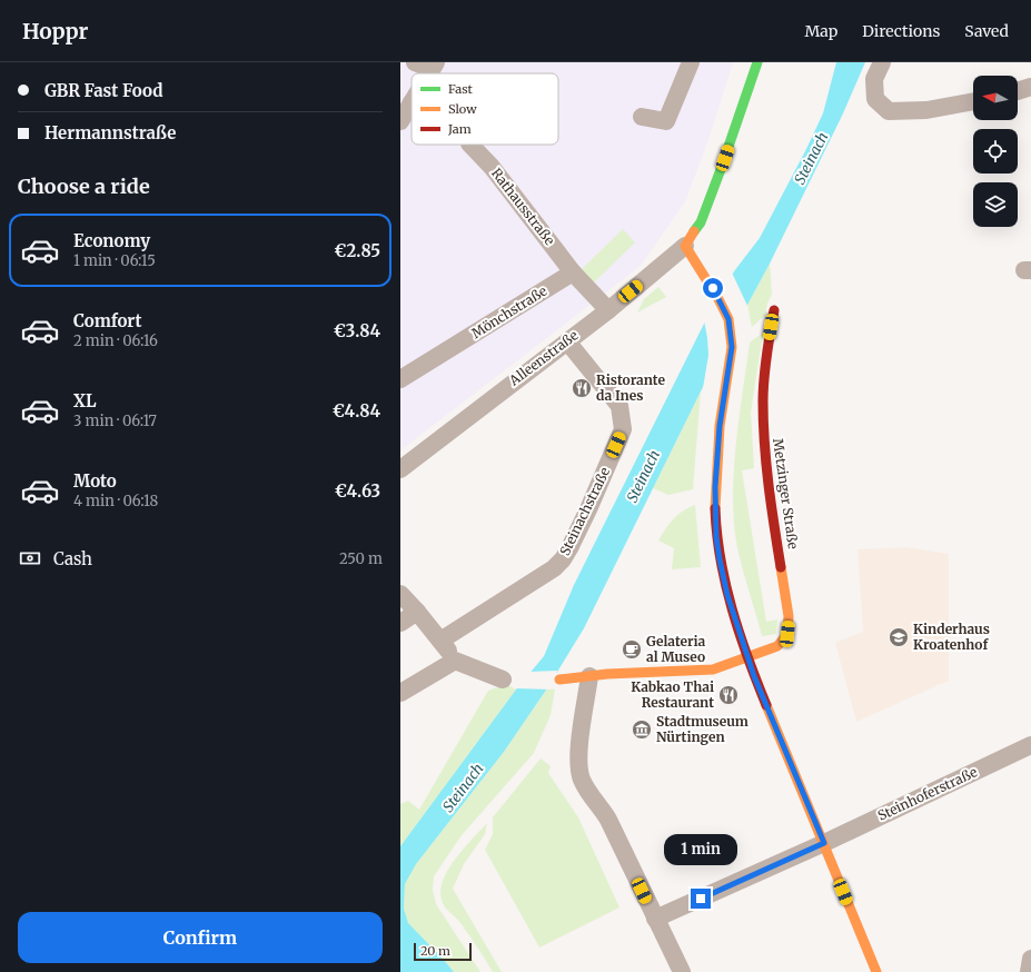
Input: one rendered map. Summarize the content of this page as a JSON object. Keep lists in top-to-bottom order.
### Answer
{
  "streets": {
    "main road": ["Metzinger Straße"],
    "street": [
      "Rathausstraße",
      "Mönchstraße",
      "Alleenstraße",
      "Steinachstraße",
      "Steinhoferstraße"
    ]
  },
  "crossings": [
    ["Rathausstraße", "Mönchstraße"],
    ["Alleenstraße", "Steinachstraße"]
  ],
  "water": ["Steinach"],
  "places": {
    "restaurant": ["Ristorante da Ines", "Kabkao Thai Restaurant"],
    "school or university": ["Kinderhaus Kroatenhof"],
    "cafe": ["Gelateria al Museo"],
    "museum": ["Stadtmuseum Nürtingen"]
  },
  "legend": ["Fast", "Slow", "Jam"],
  "scale_bar": "20 m",
  "north": "left",
  "page": {
    "header": "Hoppr",
    "nav": ["Map", "Directions", "Saved"],
    "banner": ["GBR Fast Food", "Hermannstraße"],
    "heading": "Choose a ride",
    "list": [
      {
        "name": "Economy",
        "note": "1 min · 06:15",
        "value": "€2.85"
      },
      {
        "name": "Comfort",
        "note": "2 min · 06:16",
        "value": "€3.84"
      },
      {
        "name": "XL",
        "note": "3 min · 06:17",
        "value": "€4.84"
      },
      {
        "name": "Moto",
        "note": "4 min · 06:18",
        "value": "€4.63"
      }
    ],
    "pay": ["Cash", "250 m"],
    "bubble": "1 min",
    "buttons": "Confirm",
    "scale": "20 m"
  }
}
